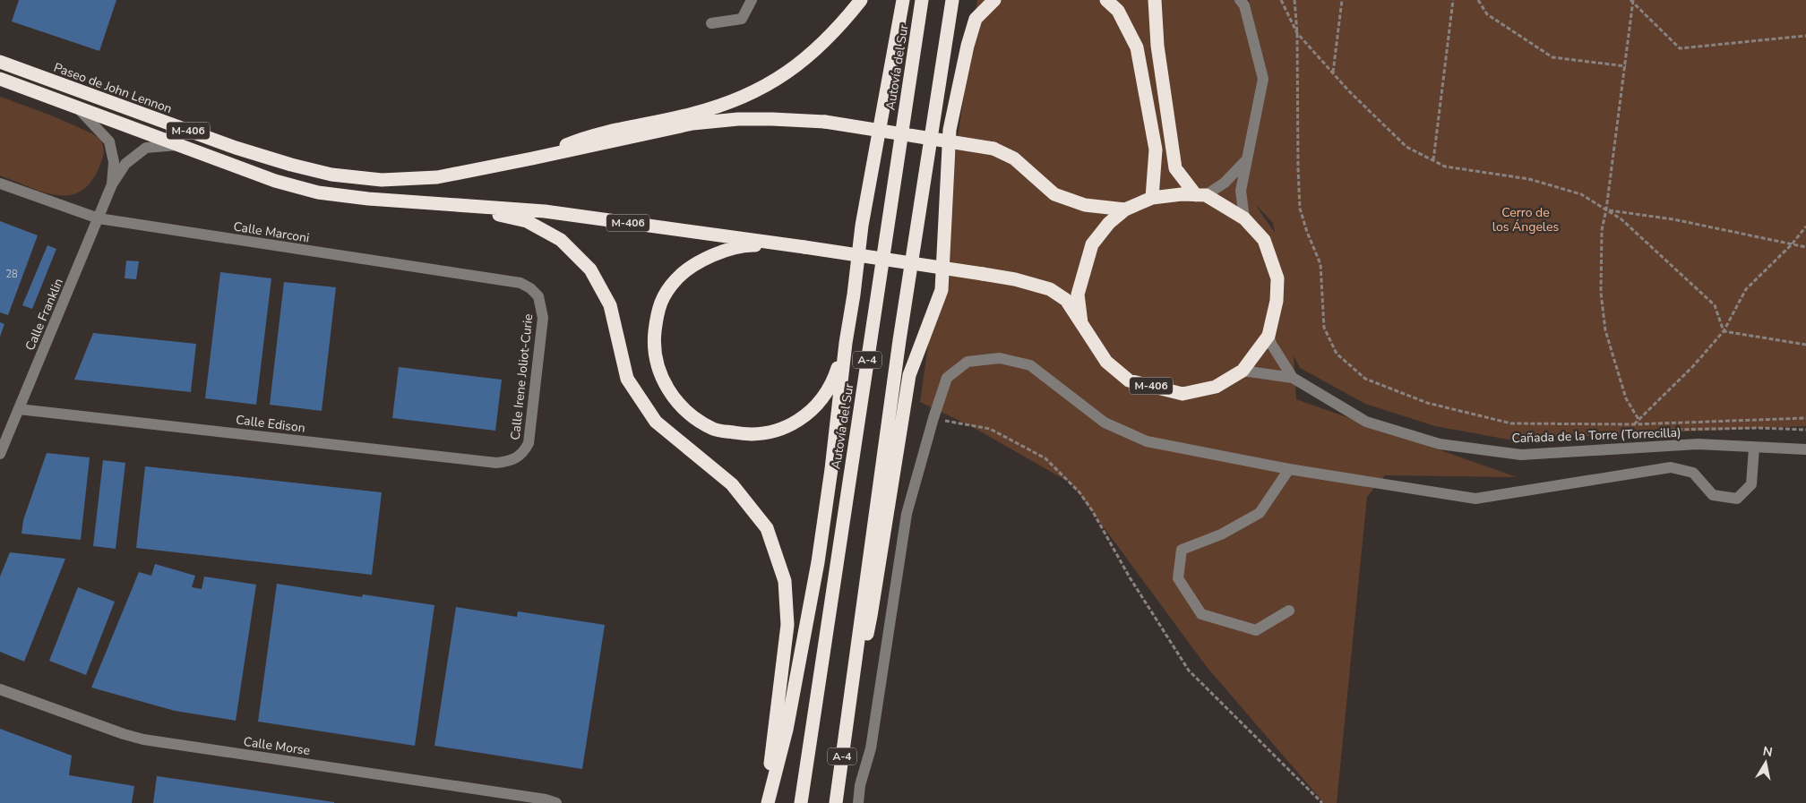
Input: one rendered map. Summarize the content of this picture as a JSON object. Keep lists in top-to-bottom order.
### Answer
{
  "streets": {
    "highway": [
      "Autovía del Sur",
      "Paseo de John Lennon",
      "M-406",
      "A-4"
    ],
    "street": [
      "Calle Marconi",
      "Calle Franklin",
      "Calle Irene Joliot-Curie",
      "Calle Edison",
      "Cañada de la Torre (Torrecilla)",
      "Calle Morse"
    ]
  },
  "crossings": [
    ["Paseo de John Lennon", "M-406"],
    ["M-406", "Cañada de la Torre (Torrecilla)"],
    ["Calle Marconi", "Calle Franklin"],
    ["Calle Marconi", "Calle Irene Joliot-Curie"],
    ["Calle Franklin", "Calle Edison"],
    ["Calle Irene Joliot-Curie", "Calle Edison"]
  ],
  "parks": ["Cerro de los Ángeles"],
  "house_numbers": ["28"],
  "north": "top"
}
